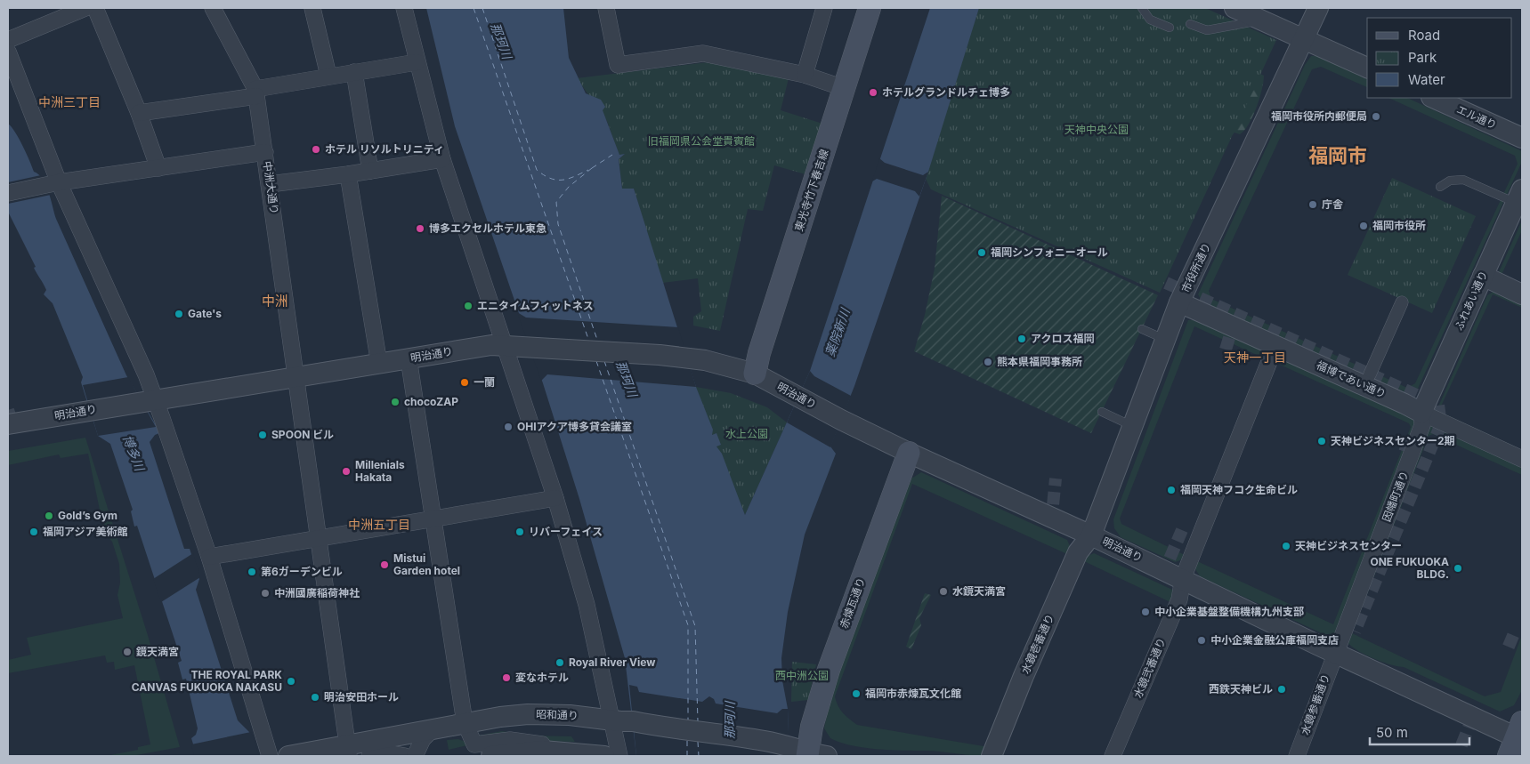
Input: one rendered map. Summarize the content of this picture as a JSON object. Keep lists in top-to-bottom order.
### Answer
{
  "streets": {
    "main road": ["東光寺竹下春吉線", "赤煉瓦通り"],
    "street": [
      "エル通り",
      "中洲大通り",
      "市役所通り",
      "ふれあい通り",
      "明治通り",
      "福博であい通り",
      "因幡町通り",
      "水鏡壱番通り",
      "水鏡弐番通り",
      "水鏡参番通り",
      "昭和通り"
    ]
  },
  "crossings": [
    ["中洲大通り", "明治通り"],
    ["中洲大通り", "昭和通り"],
    ["東光寺竹下春吉線", "明治通り"],
    ["市役所通り", "明治通り"],
    ["市役所通り", "福博であい通り"],
    ["市役所通り", "水鏡壱番通り"],
    ["ふれあい通り", "福博であい通り"],
    ["ふれあい通り", "因幡町通り"],
    ["明治通り", "因幡町通り"],
    ["明治通り", "赤煉瓦通り"],
    ["明治通り", "水鏡壱番通り"],
    ["明治通り", "水鏡弐番通り"],
    ["明治通り", "水鏡参番通り"],
    ["福博であい通り", "因幡町通り"],
    ["福博であい通り", "水鏡弐番通り"],
    ["因幡町通り", "水鏡参番通り"],
    ["赤煉瓦通り", "昭和通り"]
  ],
  "districts": [
    "中洲三丁目",
    "福岡市",
    "中洲",
    "天神一丁目",
    "中洲五丁目"
  ],
  "water": ["那珂川", "薬院新川", "博多川"],
  "parks": [
    "天神中央公園",
    "旧福岡県公会堂貴賓館",
    "水上公園",
    "西中洲公園"
  ],
  "places": [
    "ホテルグランドルチェ博多",
    "福岡市役所内郵便局",
    "ホテル リソルトリニティ",
    "庁舎",
    "福岡市役所",
    "博多エクセルホテル東急",
    "福岡シンフォニーオール",
    "エニタイムフィットネス",
    "Gate's",
    "アクロス福岡",
    "熊本県福岡事務所",
    "一蘭",
    "chocoZAP",
    "OHIアクア博多貸会議室",
    "SPOON ビル",
    "天神ビジネスセンター2期",
    "Millenials Hakata",
    "福岡天神フコク生命ビル",
    "Gold’s Gym",
    "福岡アジア美術館",
    "リバーフェイス",
    "天神ビジネスセンター",
    "Mistui Garden hotel",
    "ONE FUKUOKA BLDG.",
    "第6ガーデンビル",
    "水鏡天満宮",
    "中洲國廣稲荷神社",
    "中小企業基盤整備機構九州支部",
    "中小企業金融公庫福岡支店",
    "鏡天満宮",
    "Royal River View",
    "変なホテル",
    "THE ROYAL PARK CANVAS FUKUOKA NAKASU",
    "西鉄天神ビル",
    "福岡市赤煉瓦文化館",
    "明治安田ホール"
  ],
  "legend": ["Road", "Park", "Water"],
  "scale_bar": "50 m"
}
